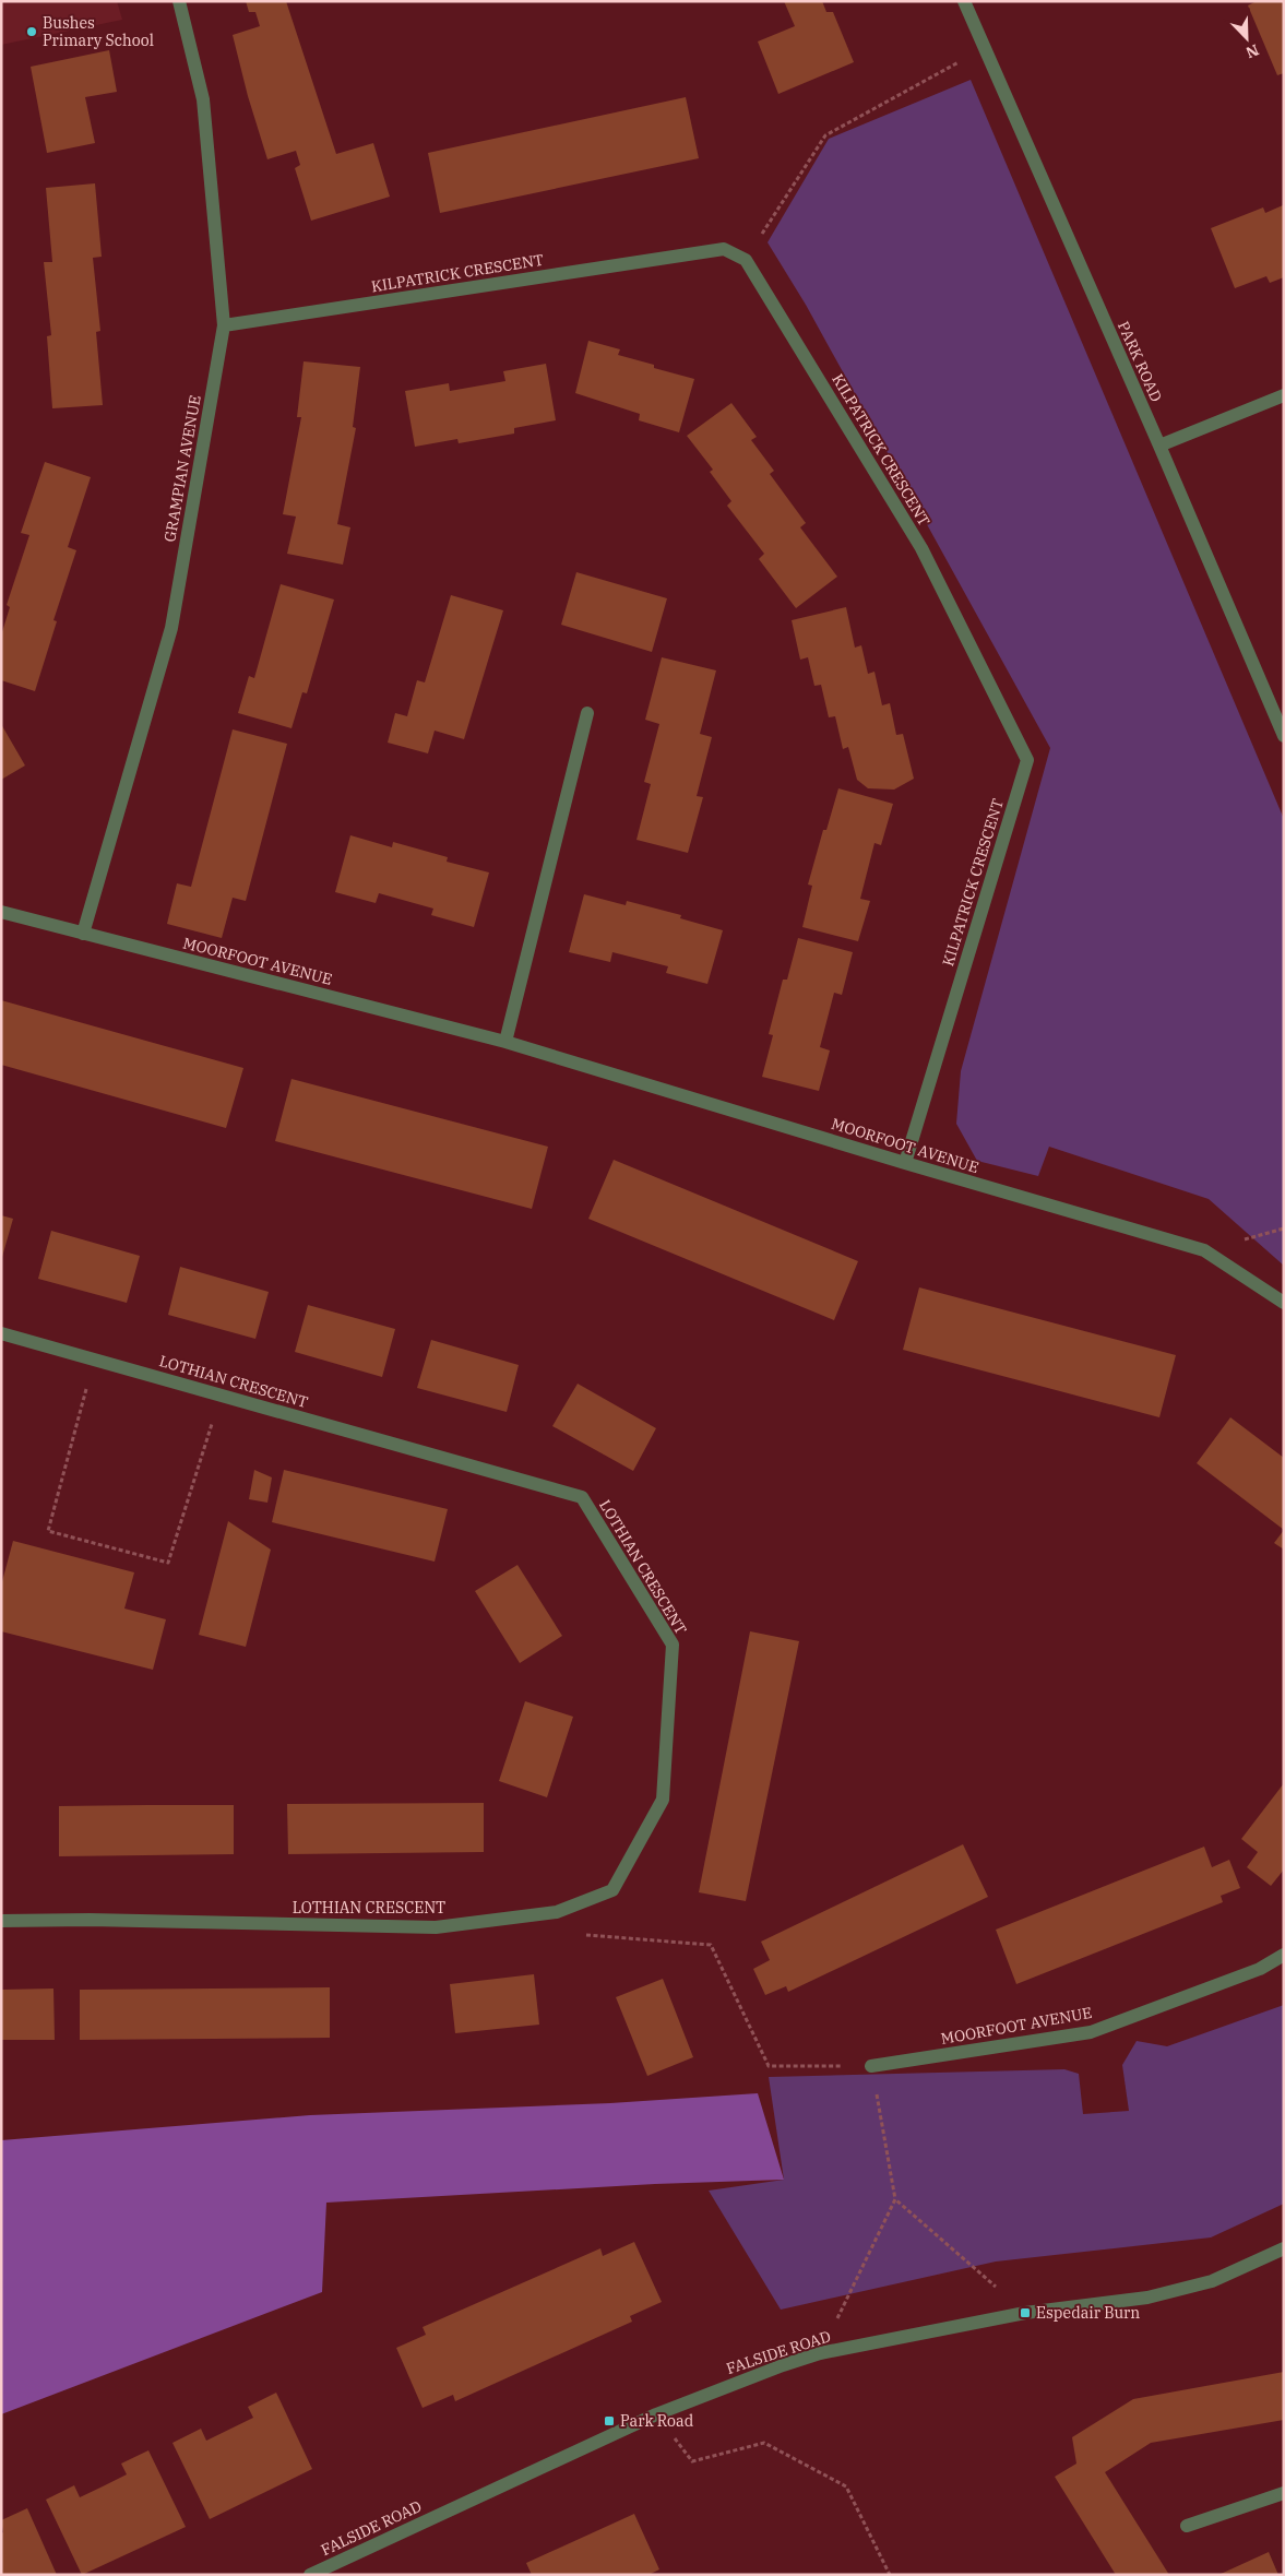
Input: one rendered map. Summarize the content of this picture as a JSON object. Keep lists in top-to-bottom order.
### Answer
{
  "streets": {
    "street": [
      "KILPATRICK CRESCENT",
      "PARK ROAD",
      "GRAMPIAN AVENUE",
      "MOORFOOT AVENUE",
      "LOTHIAN CRESCENT",
      "FALSIDE ROAD"
    ]
  },
  "crossings": [
    ["KILPATRICK CRESCENT", "GRAMPIAN AVENUE"],
    ["KILPATRICK CRESCENT", "MOORFOOT AVENUE"],
    ["GRAMPIAN AVENUE", "MOORFOOT AVENUE"]
  ],
  "places": {
    "other": ["Bushes Primary School"],
    "transit": ["Espedair Burn", "Park Road"]
  },
  "north": "bottom right"
}
